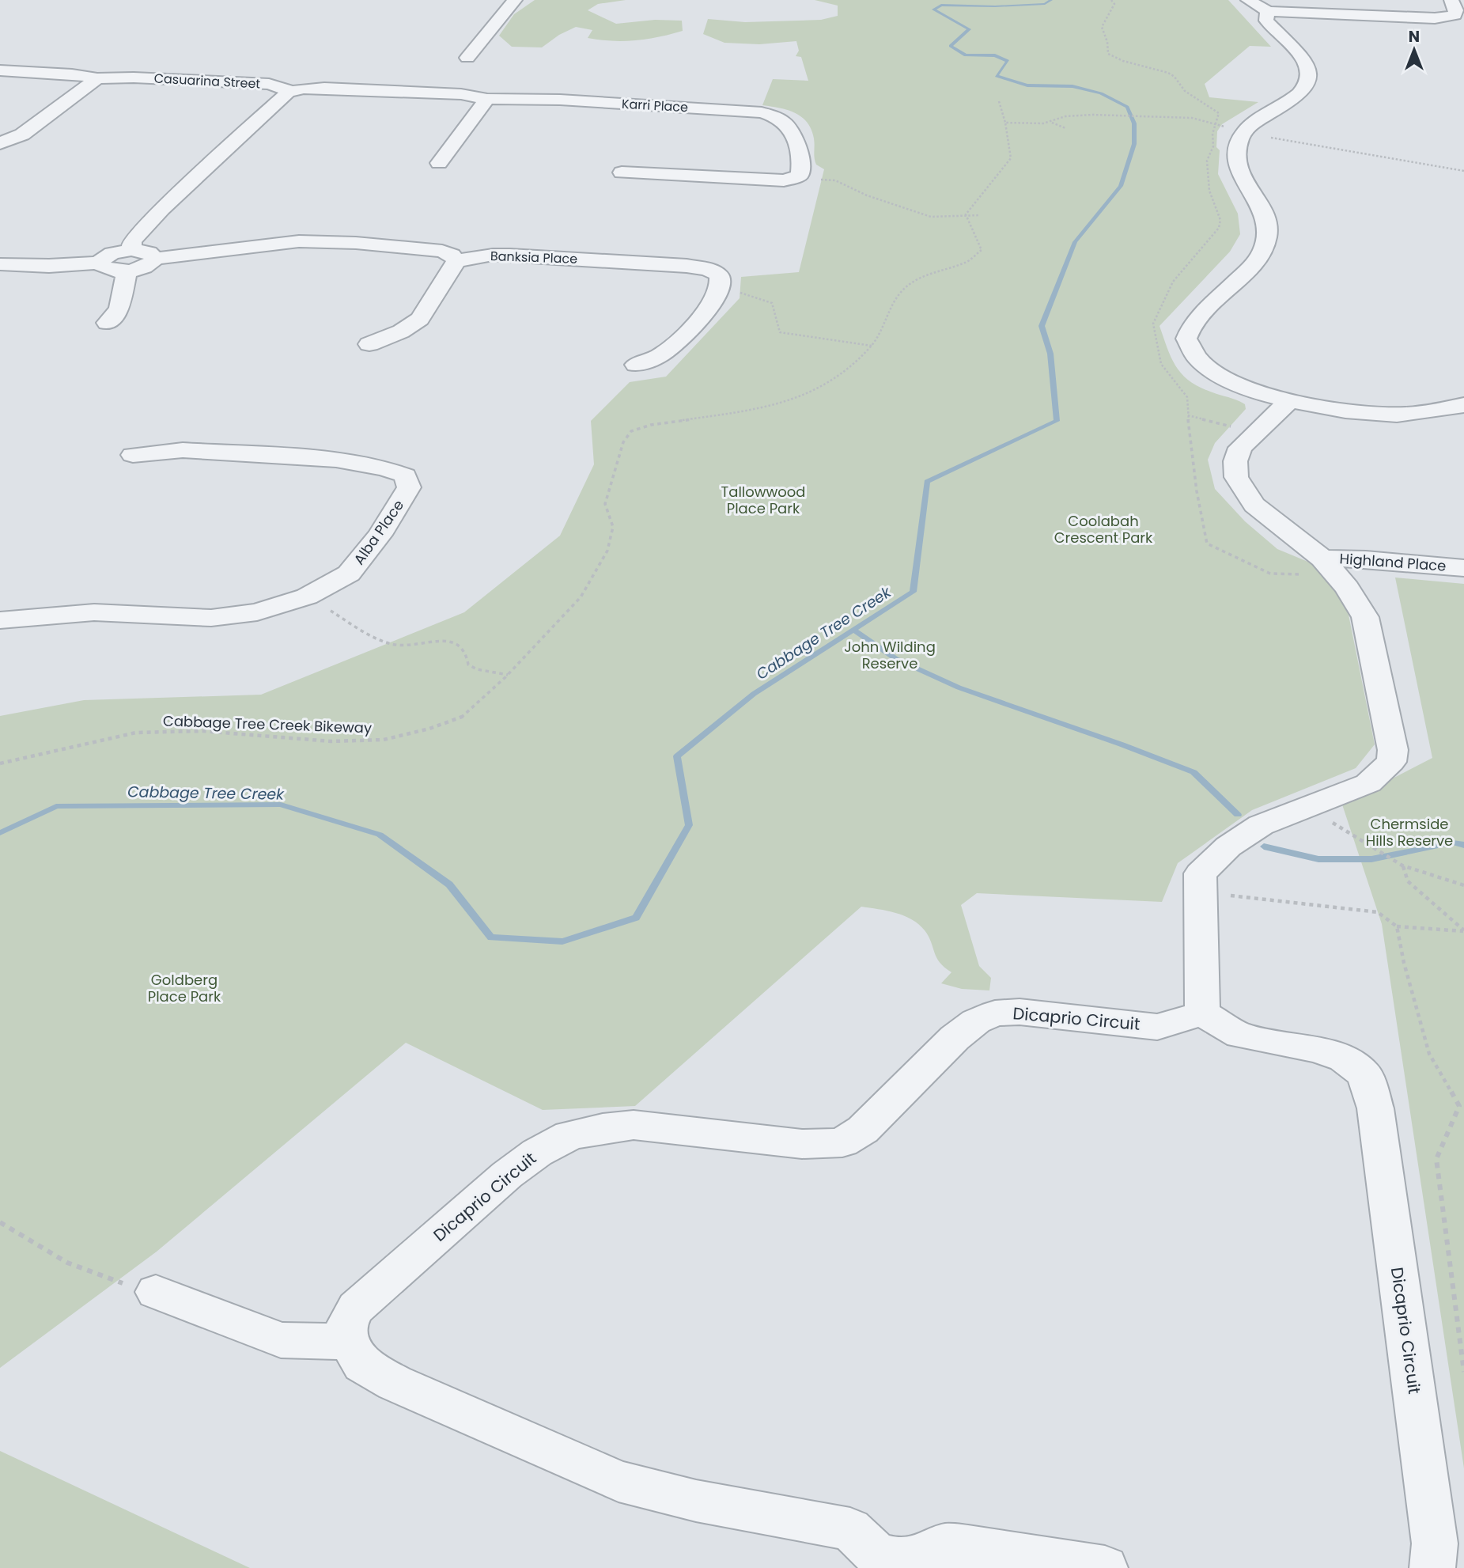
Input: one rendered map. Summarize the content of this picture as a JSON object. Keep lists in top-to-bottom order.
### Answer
{
  "streets": {
    "street": [
      "Casuarina Street",
      "Karri Place",
      "Banksia Place",
      "Alba Place",
      "Highland Place",
      "Dicaprio Circuit"
    ],
    "path": ["Cabbage Tree Creek Bikeway"]
  },
  "crossings": [
    ["Casuarina Street", "Karri Place"]
  ],
  "water": ["Cabbage Tree Creek"],
  "parks": [
    "Tallowwood Place Park",
    "Coolabah Crescent Park",
    "John Wilding Reserve",
    "Chermside Hills Reserve",
    "Goldberg Place Park"
  ],
  "north": "top"
}
